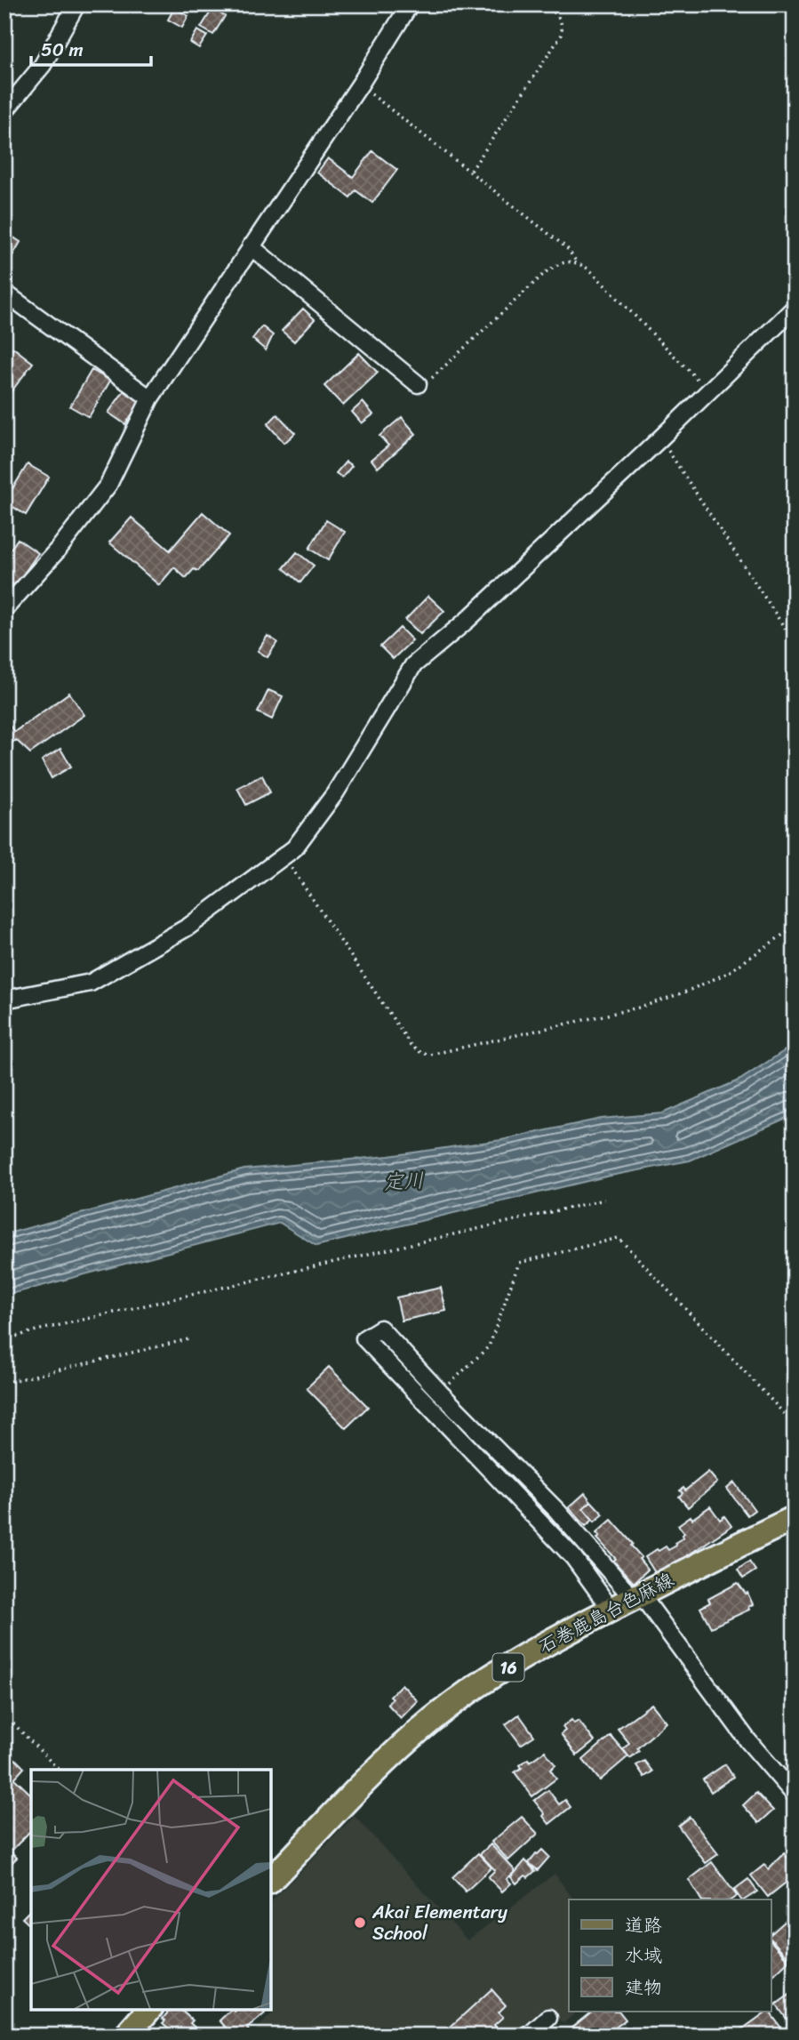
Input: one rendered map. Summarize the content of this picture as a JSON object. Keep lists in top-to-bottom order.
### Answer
{
  "streets": {
    "main road": ["石巻鹿島台色麻線", "16"]
  },
  "water": ["定川"],
  "places": ["Akai Elementary School"],
  "legend": ["道路", "水域", "建物"],
  "scale_bar": "50 m"
}
